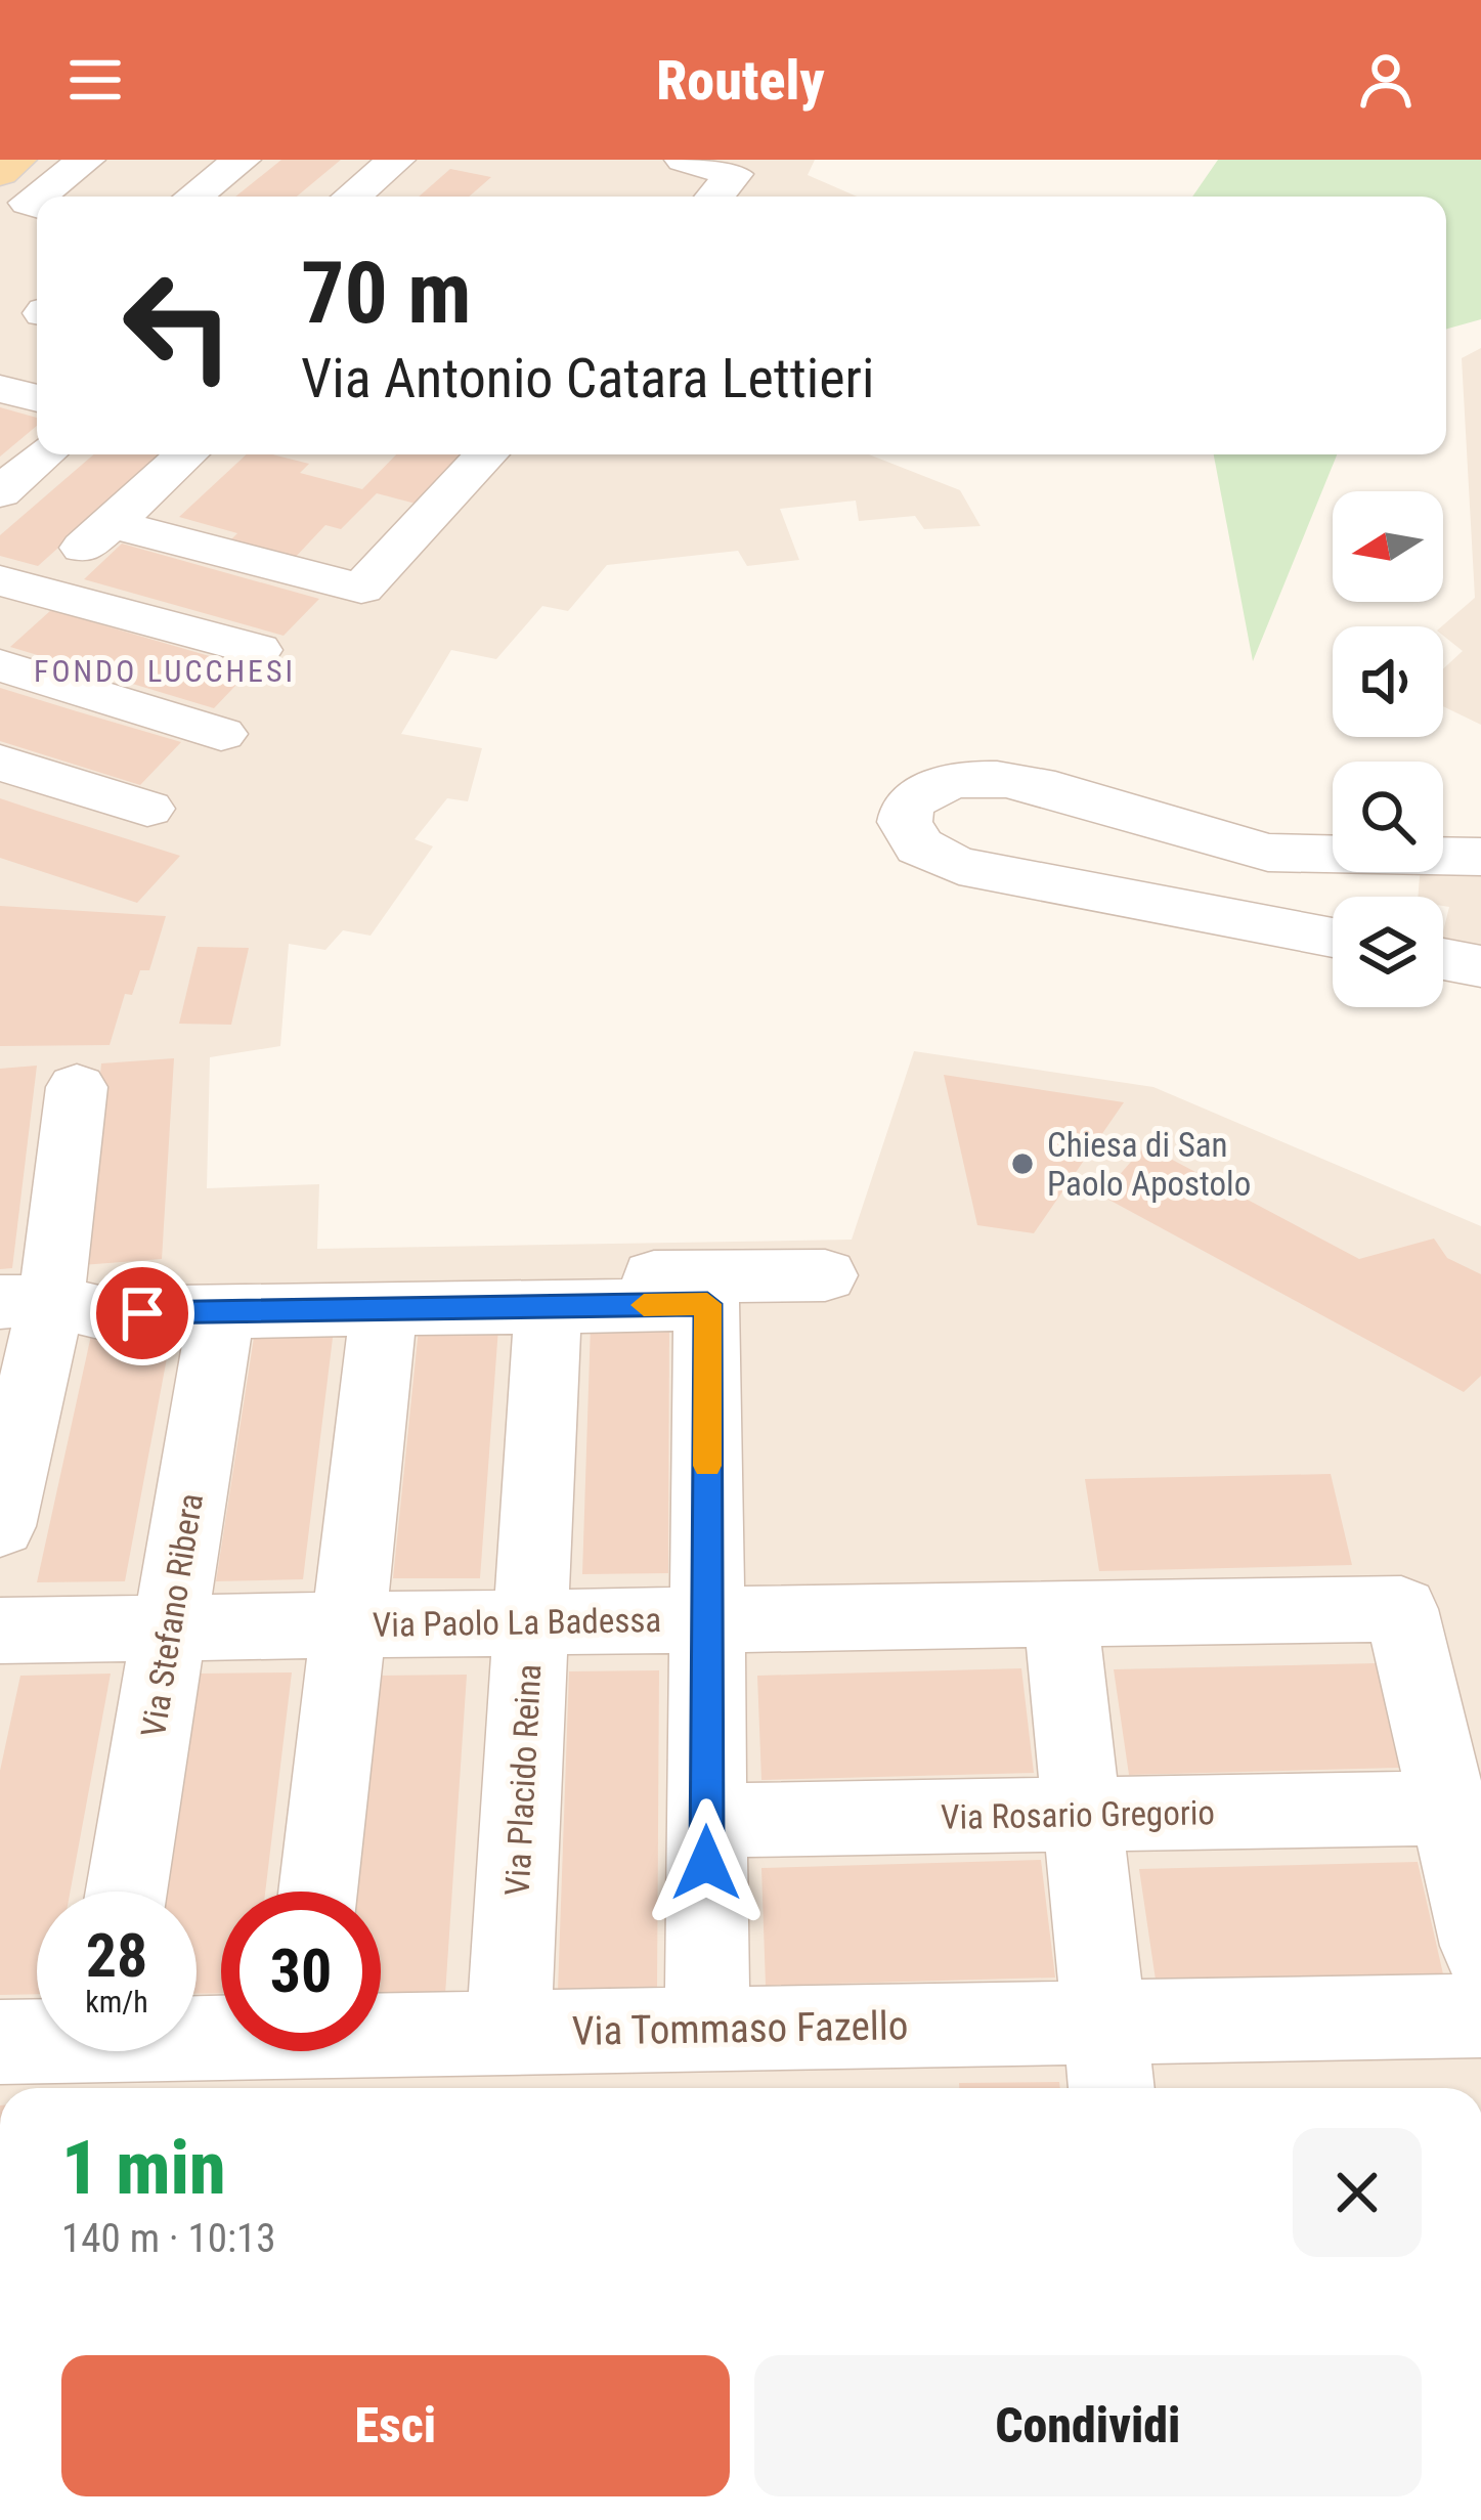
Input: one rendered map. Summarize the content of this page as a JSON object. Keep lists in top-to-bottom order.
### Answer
{
  "streets": {
    "street": [
      "Via Stefano Ribera",
      "Via Paolo La Badessa",
      "Via Placido Reina",
      "Via Rosario Gregorio",
      "Via Tommaso Fazello"
    ]
  },
  "crossings": [
    ["Via Stefano Ribera", "Via Paolo La Badessa"],
    ["Via Paolo La Badessa", "Via Placido Reina"],
    ["Via Paolo La Badessa", "Via Rosario Gregorio"],
    ["Via Placido Reina", "Via Tommaso Fazello"]
  ],
  "districts": ["FONDO LUCCHESI"],
  "places": ["Chiesa di San Paolo Apostolo"],
  "north": "left",
  "page": {
    "header": "Routely",
    "turn": ["70 m", "Via Antonio Catara Lettieri"],
    "speed": "28 km/h",
    "limit": "30",
    "heading": ["1 min", "140 m · 10:13"],
    "buttons": ["Esci", "Condividi"]
  }
}
